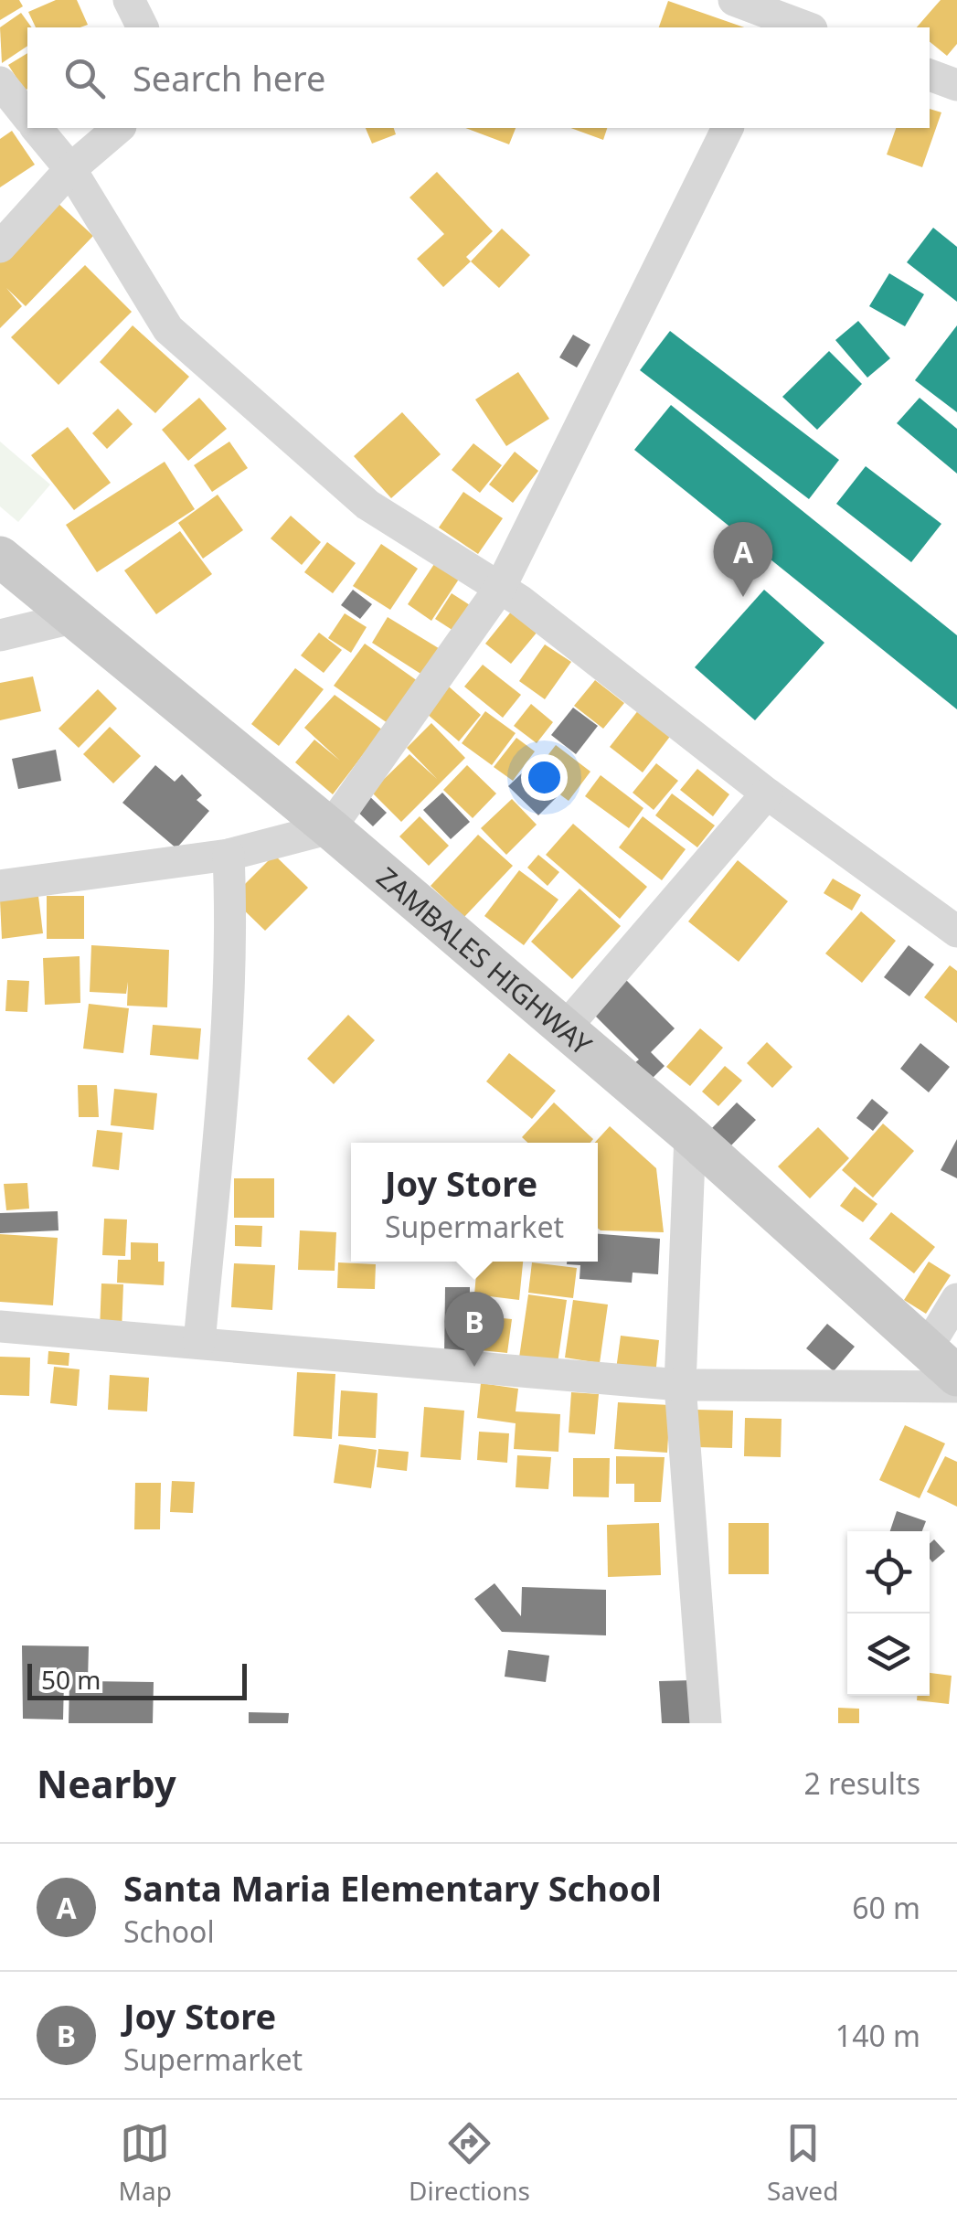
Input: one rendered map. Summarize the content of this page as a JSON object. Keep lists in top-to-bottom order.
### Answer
{
  "streets": {
    "main road": ["ZAMBALES HIGHWAY"]
  },
  "scale_bar": "50 m",
  "page": {
    "search": "Search here",
    "pins": ["A", "B"],
    "popup": ["Joy Store", "Supermarket"],
    "scale": "50 m",
    "heading": ["Nearby", "2 results"],
    "list": [
      {
        "mark": "A",
        "name": "Santa Maria Elementary School",
        "note": "School",
        "value": "60 m"
      },
      {
        "mark": "B",
        "name": "Joy Store",
        "note": "Supermarket",
        "value": "140 m"
      }
    ],
    "nav": ["Map", "Directions", "Saved"]
  }
}
